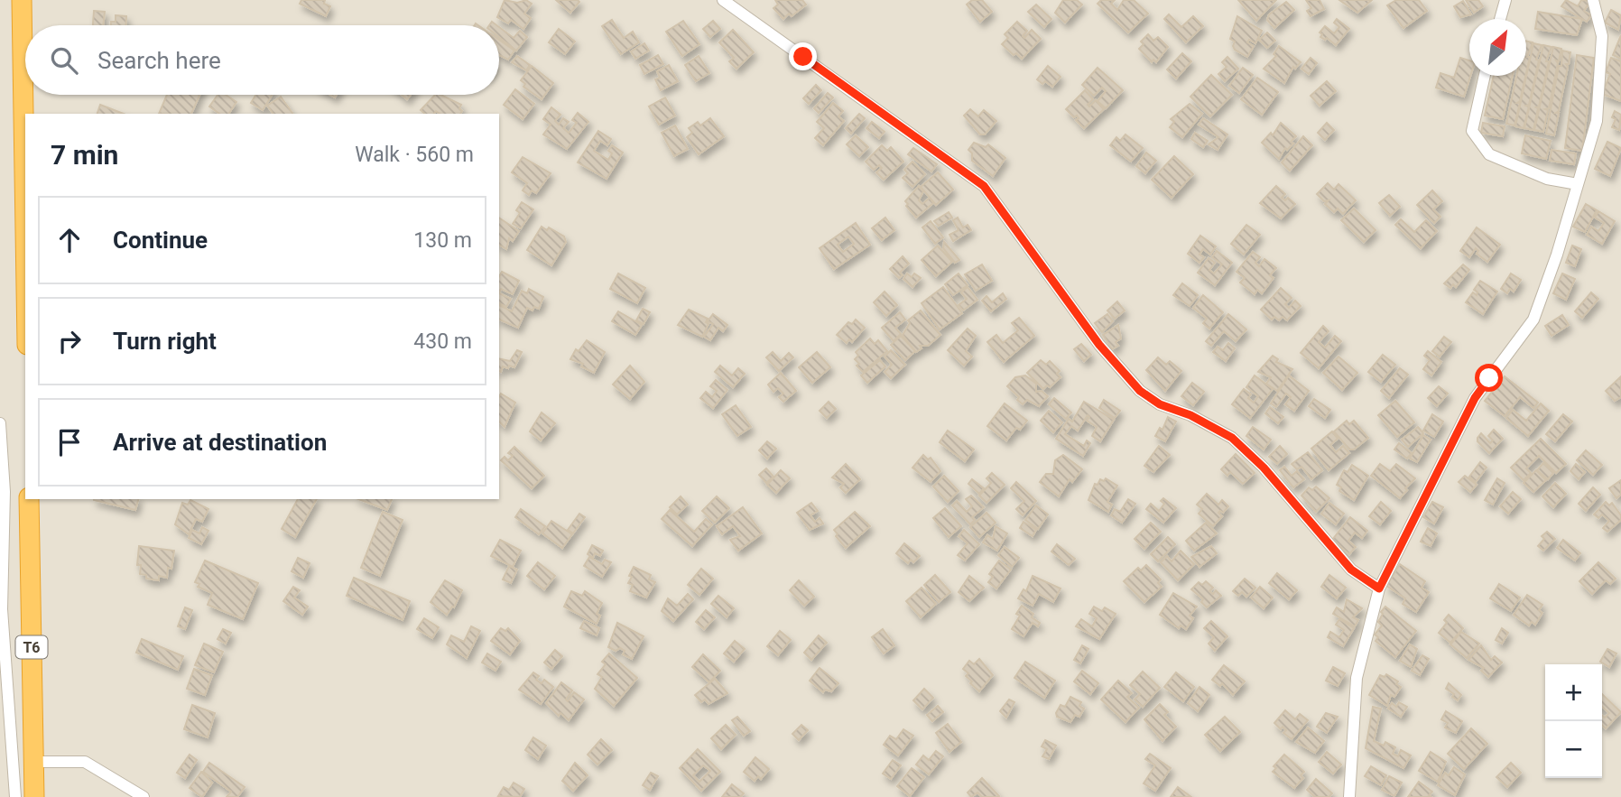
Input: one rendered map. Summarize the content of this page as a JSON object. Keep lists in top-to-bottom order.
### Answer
{
  "streets": {
    "highway": ["T6"]
  },
  "north": "top right",
  "page": {
    "search": "Search here",
    "heading": ["7 min", "Walk · 560 m"],
    "list": [
      ["Continue", "130 m"],
      ["Turn right", "430 m"],
      "Arrive at destination"
    ],
    "map_buttons": ["+", "−"]
  }
}
